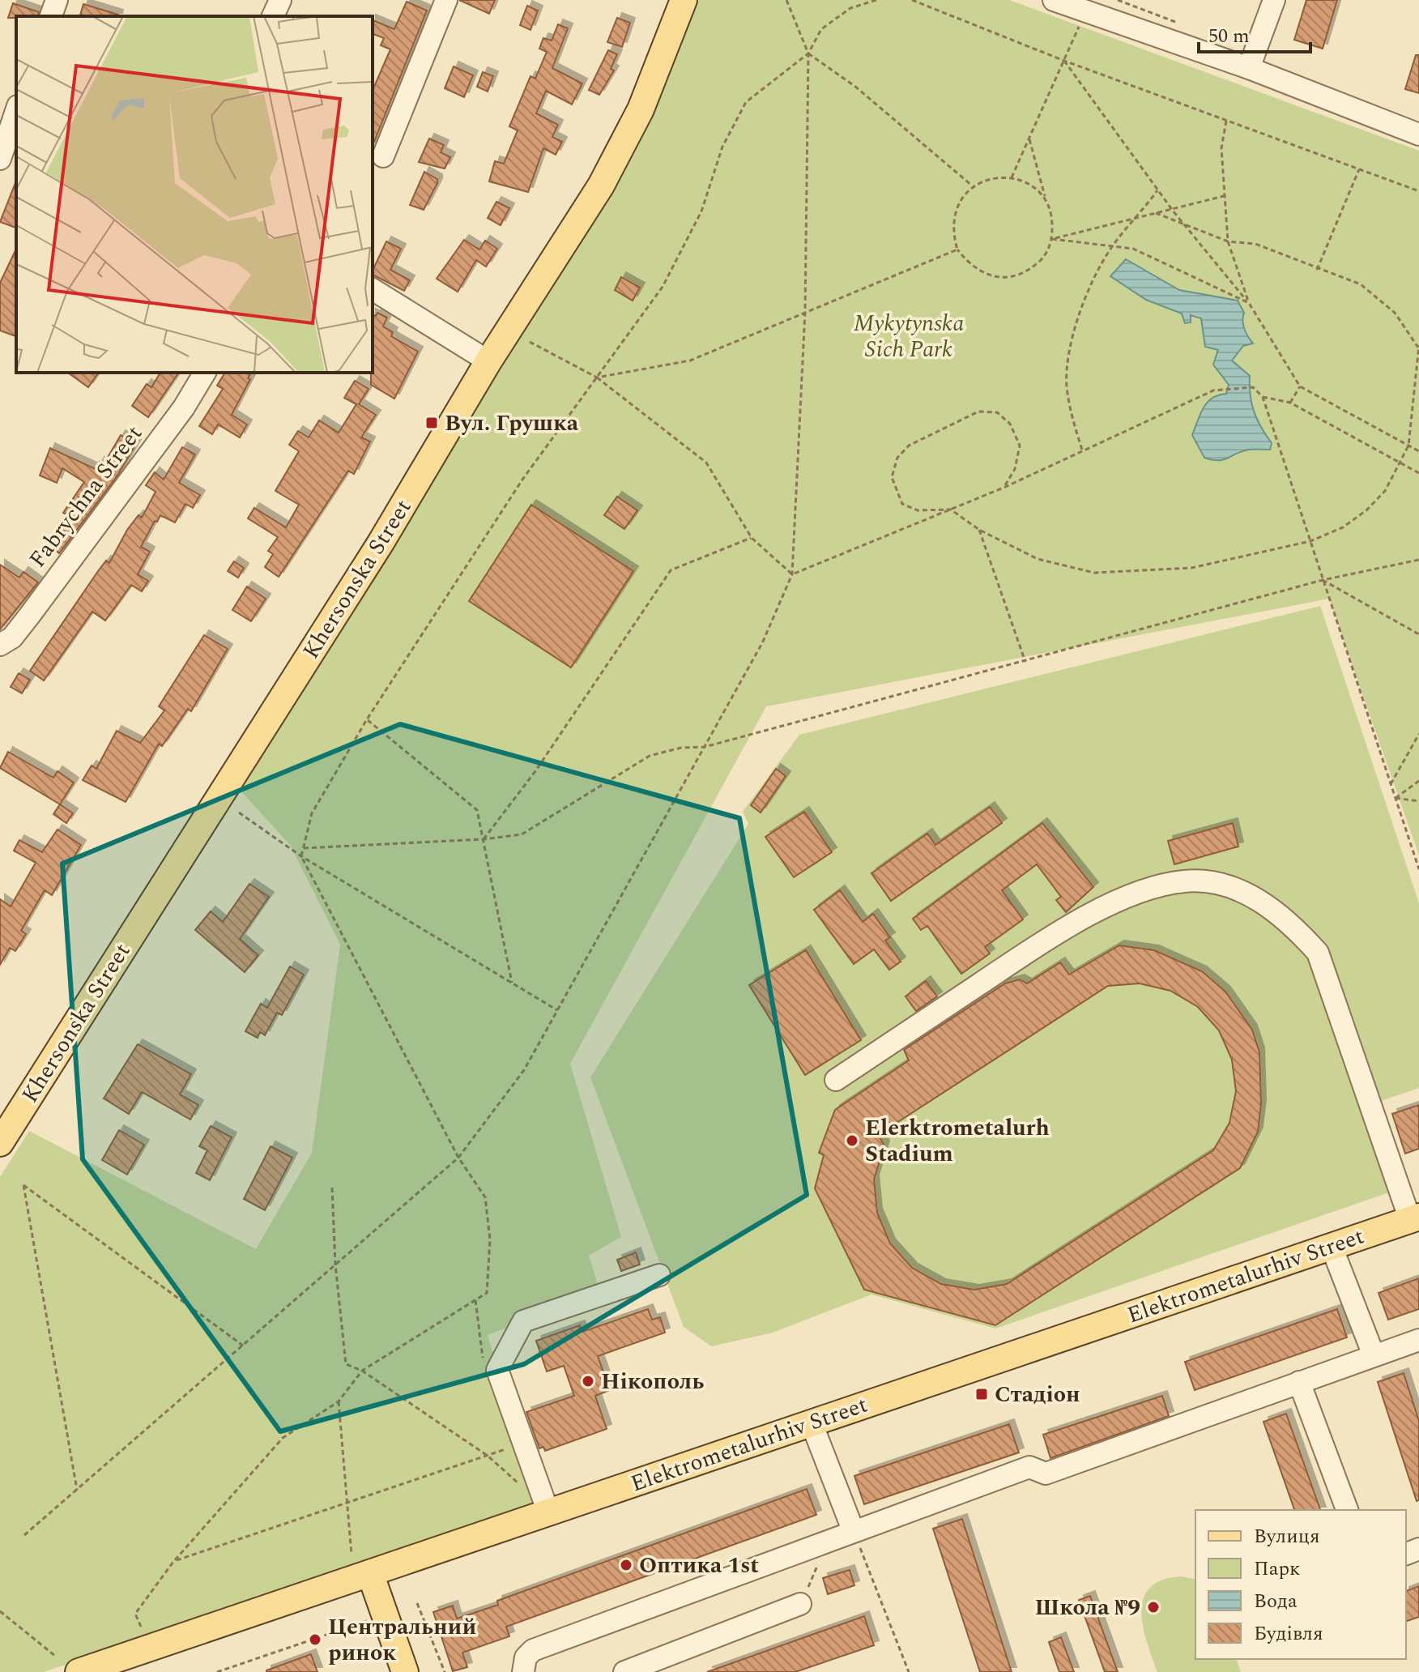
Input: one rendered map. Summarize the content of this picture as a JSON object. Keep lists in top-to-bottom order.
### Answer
{
  "streets": {
    "main road": ["Khersonska Street", "Elektrometalurhiv Street"],
    "street": ["Fabrychna Street"]
  },
  "parks": ["Mykytynska Sich Park"],
  "places": {
    "transit": ["Вул. Грушка", "Стадіон"],
    "other": [
      "Elerktrometalurh Stadium",
      "Нікополь",
      "Оптика 1st",
      "Школа №9",
      "Центральний ринок"
    ]
  },
  "legend": [
    "Вулиця",
    "Парк",
    "Вода",
    "Будівля"
  ],
  "scale_bar": "50 m"
}
